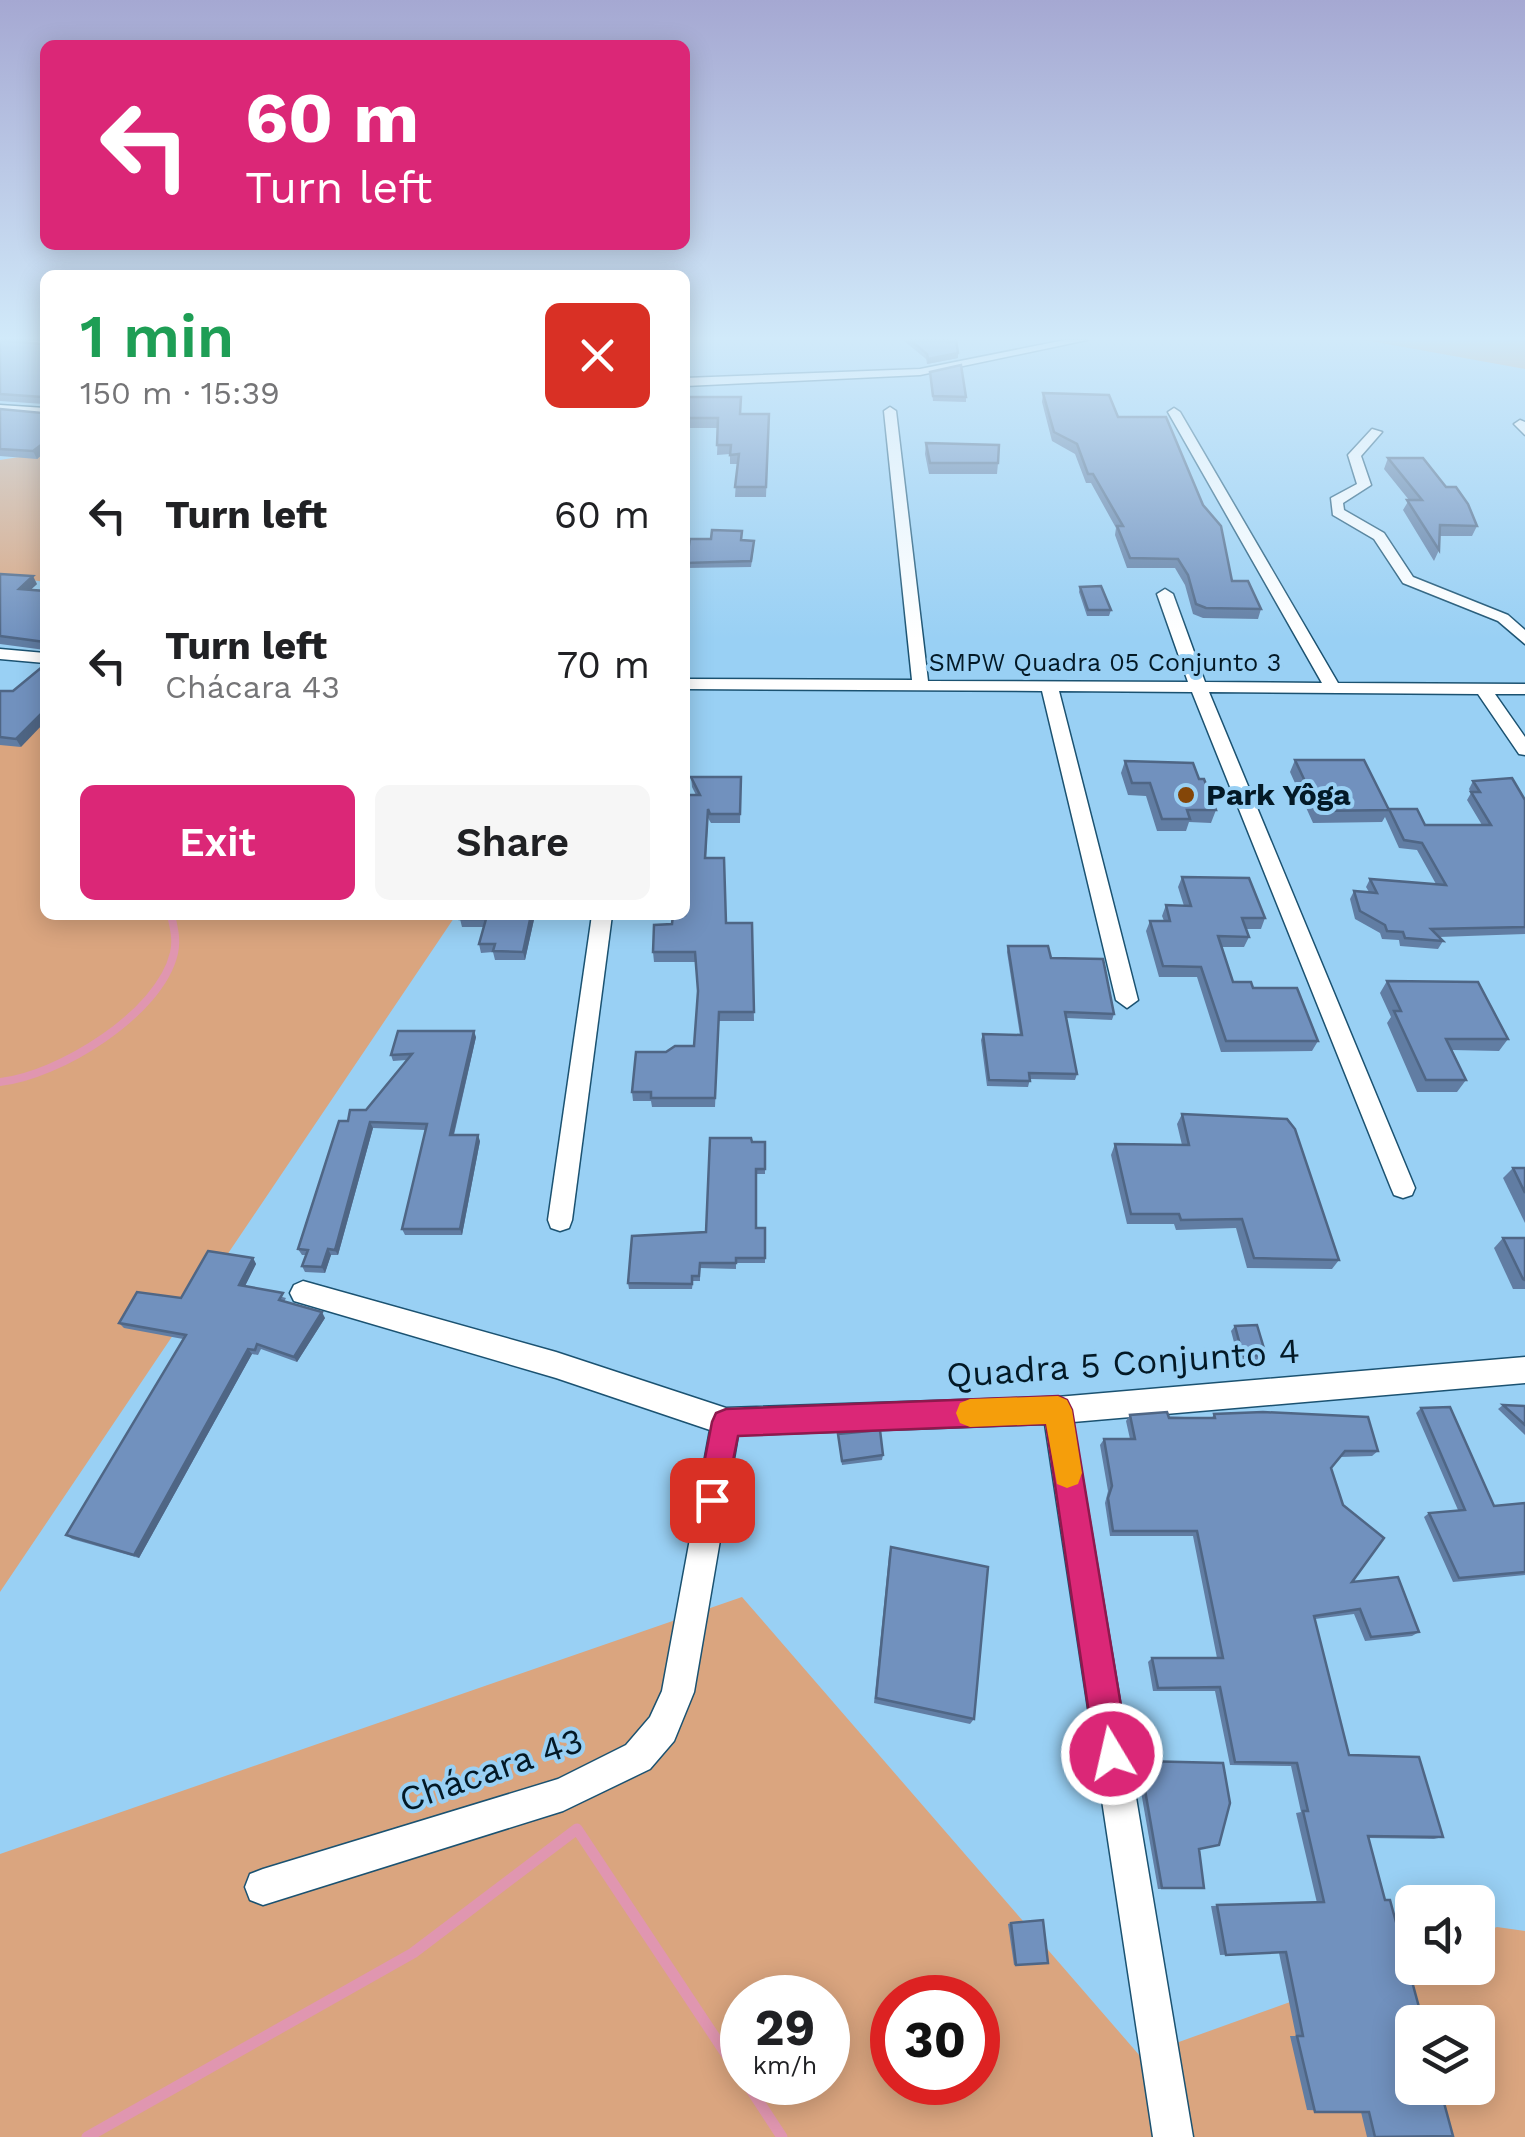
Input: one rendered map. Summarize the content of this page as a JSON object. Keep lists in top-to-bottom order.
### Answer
{
  "streets": {
    "street": ["SMPW Quadra 05 Conjunto 3", "Quadra 5 Conjunto 4", "Chácara 43"]
  },
  "crossings": [
    ["Quadra 5 Conjunto 4", "Chácara 43"]
  ],
  "places": ["Park Yôga"],
  "page": {
    "turn": ["60 m", "Turn left"],
    "heading": ["1 min", "150 m · 15:39"],
    "list": [
      {
        "name": "Turn left",
        "value": "60 m"
      },
      {
        "name": "Turn left",
        "note": "Chácara 43",
        "value": "70 m"
      }
    ],
    "buttons": ["Exit", "Share"],
    "speed": "29 km/h",
    "limit": "30"
  }
}
